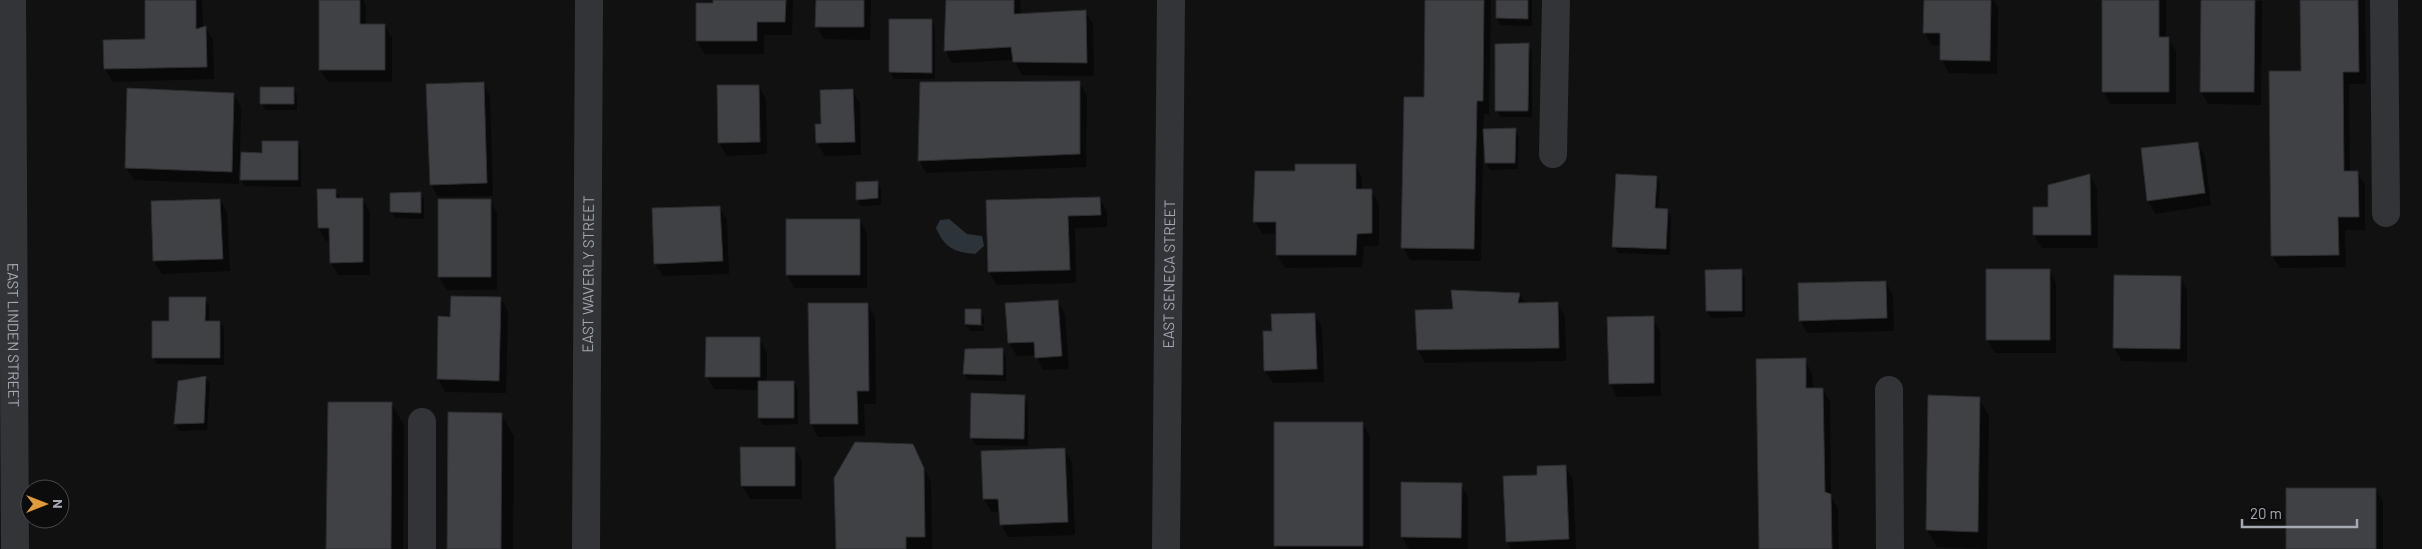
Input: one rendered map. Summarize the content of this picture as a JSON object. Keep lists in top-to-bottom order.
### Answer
{
  "streets": {
    "street": ["EAST SENECA STREET", "EAST WAVERLY STREET", "EAST LINDEN STREET"]
  },
  "scale_bar": "20 m",
  "north": "right"
}
